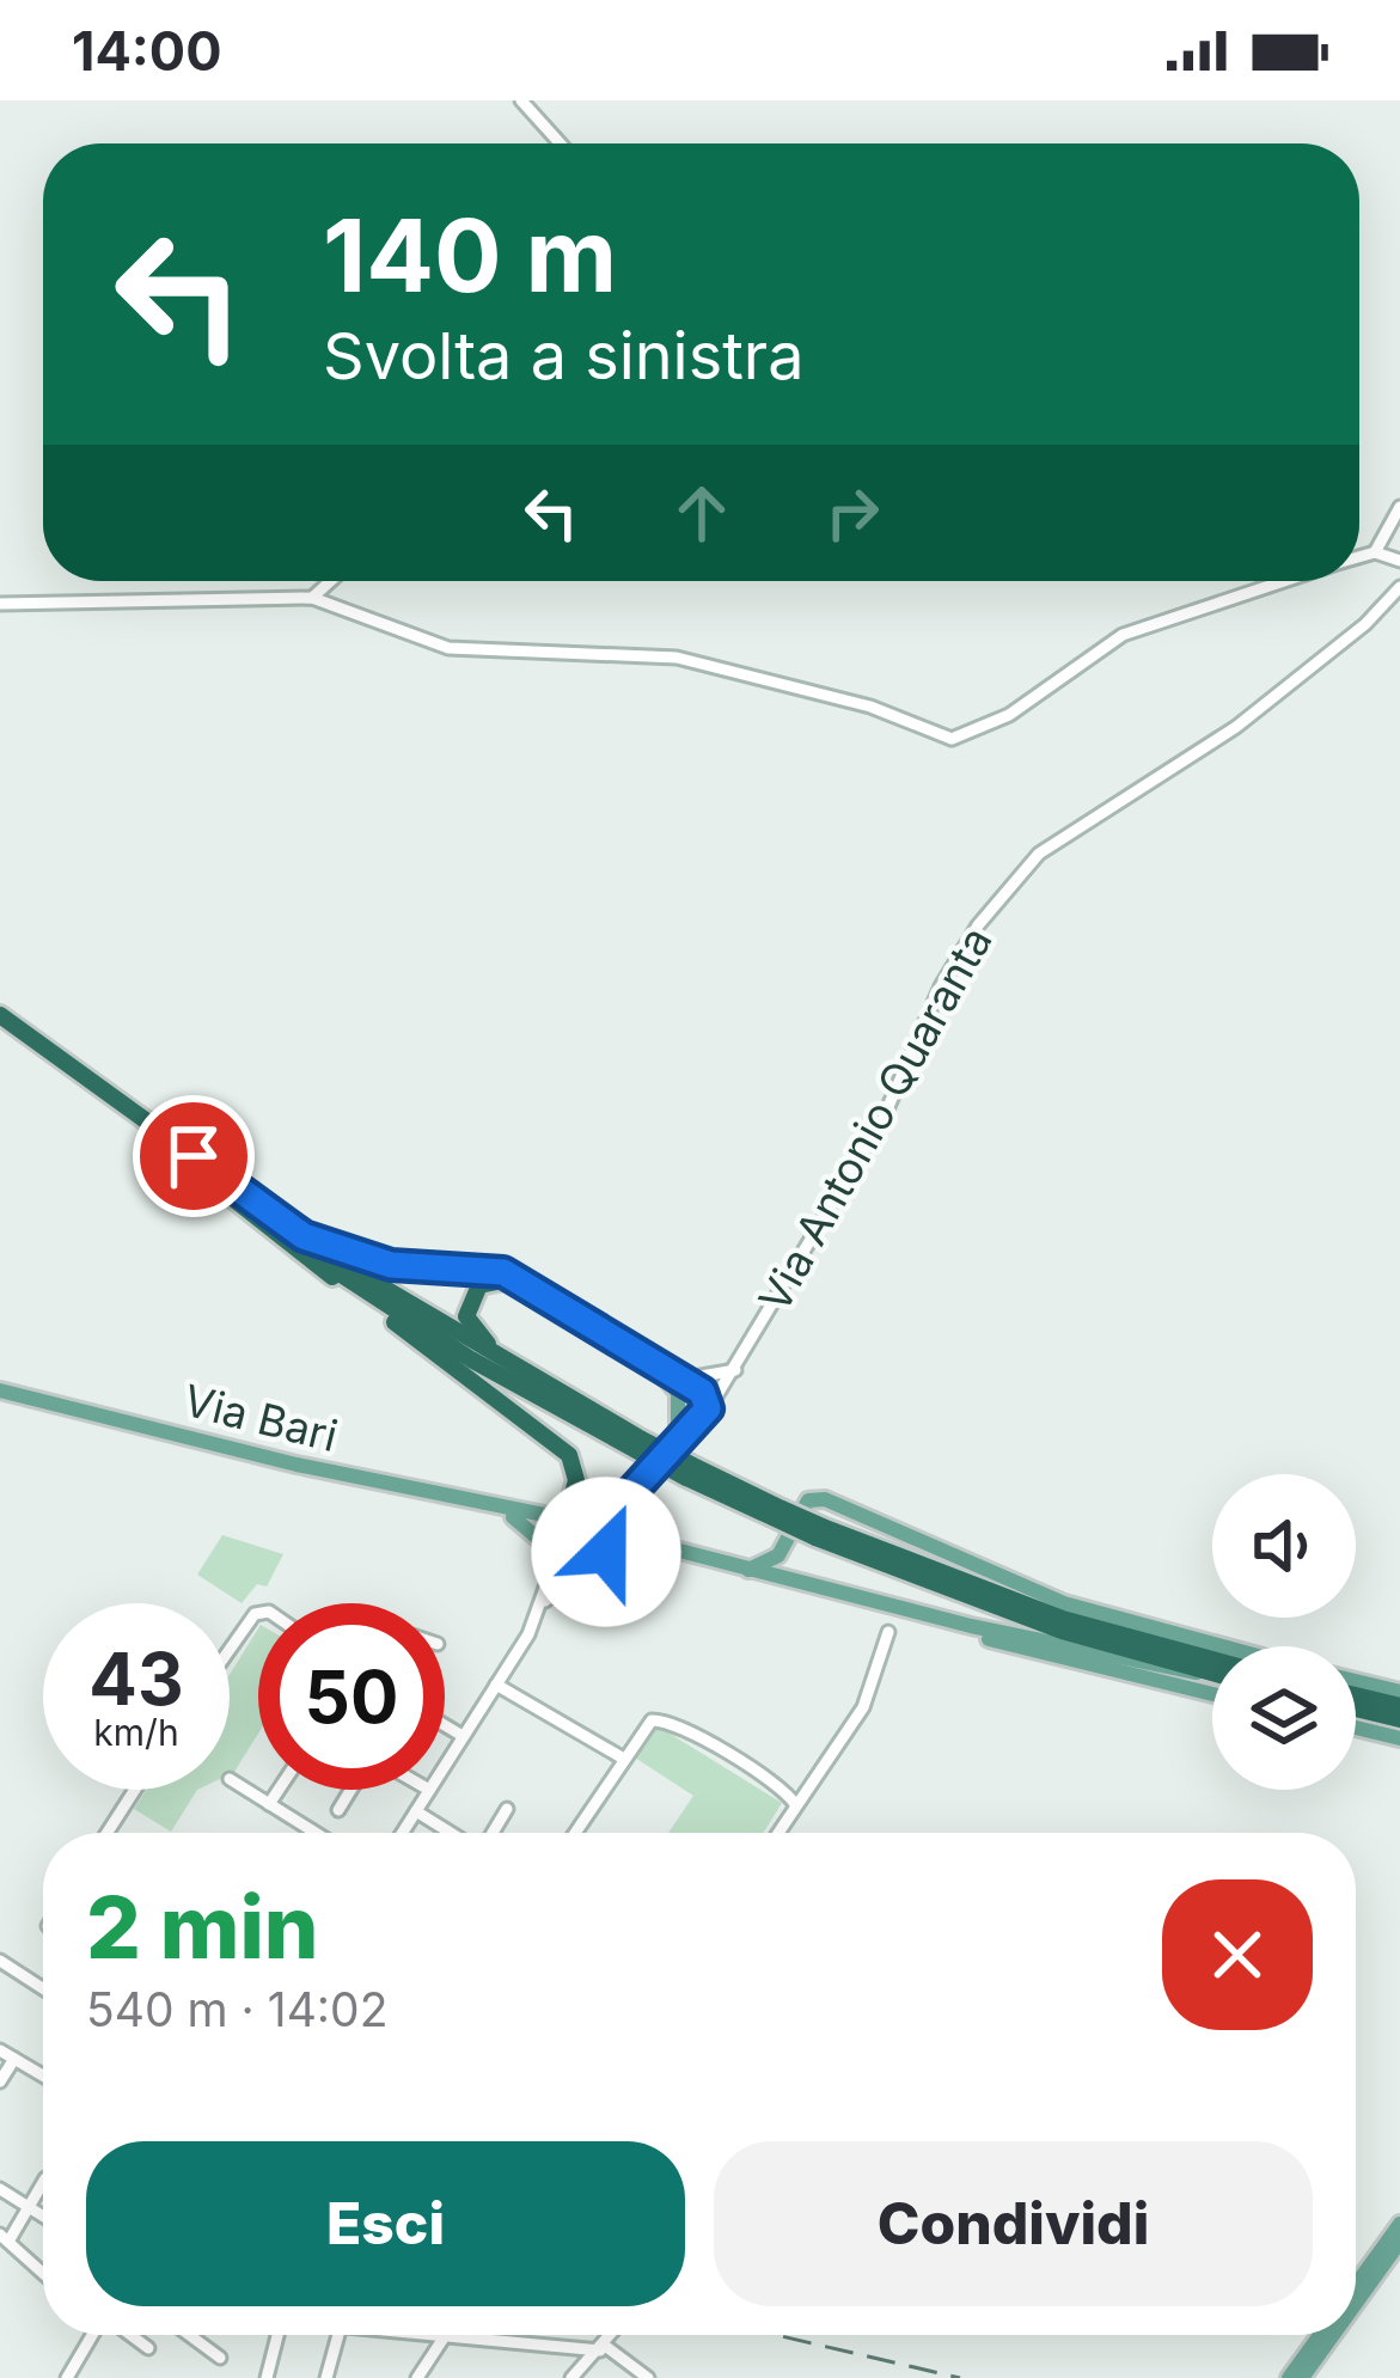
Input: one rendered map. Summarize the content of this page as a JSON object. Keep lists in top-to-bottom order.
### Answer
{
  "streets": {
    "main road": ["Via Bari"],
    "street": ["Via Antonio Quaranta"]
  },
  "page": {
    "status": "14:00",
    "turn": ["140 m", "Svolta a sinistra"],
    "speed": "43 km/h",
    "limit": "50",
    "heading": ["2 min", "540 m · 14:02"],
    "buttons": ["Esci", "Condividi"]
  }
}
